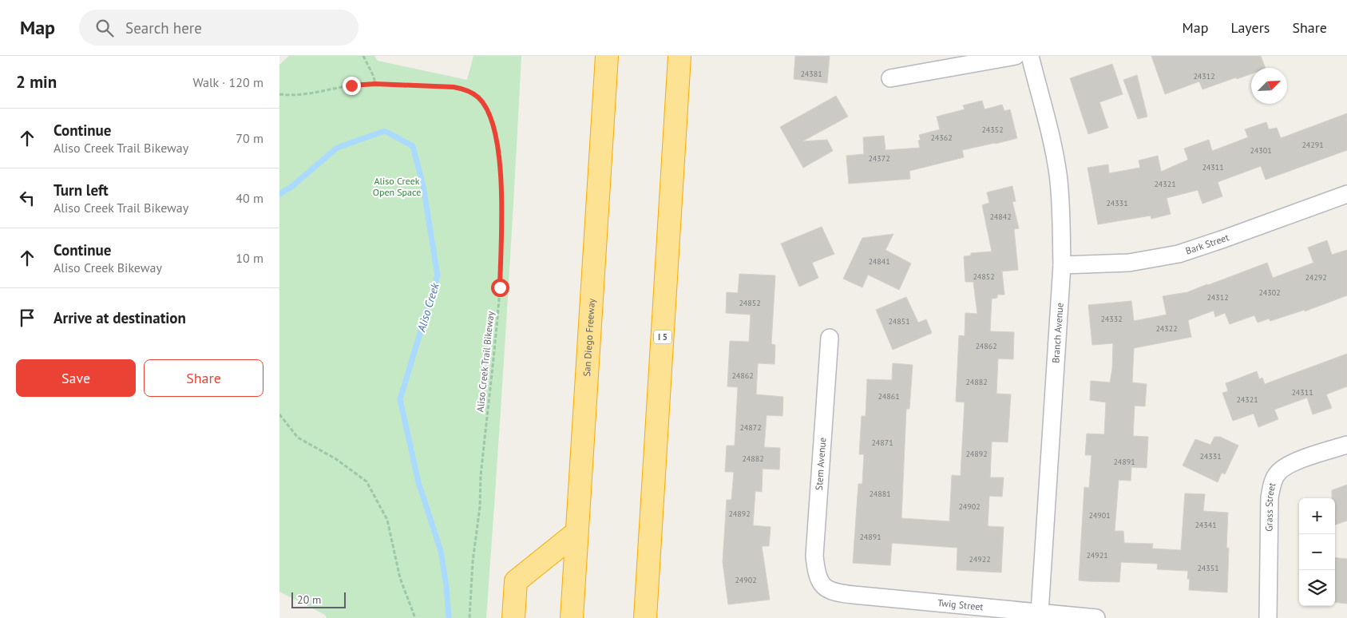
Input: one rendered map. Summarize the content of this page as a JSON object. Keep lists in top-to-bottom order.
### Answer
{
  "streets": {
    "highway": ["San Diego Freeway", "I 5"],
    "street": [
      "Bark Street",
      "Branch Avenue",
      "Stem Avenue",
      "Grass Street",
      "Twig Street"
    ],
    "path": ["Aliso Creek Trail Bikeway"]
  },
  "crossings": [
    ["Bark Street", "Branch Avenue"],
    ["Branch Avenue", "Twig Street"],
    ["Stem Avenue", "Twig Street"]
  ],
  "water": ["Aliso Creek"],
  "parks": ["Aliso Creek Open Space"],
  "house_numbers": [
    "24381",
    "24312",
    "24352",
    "24362",
    "24291",
    "24301",
    "24372",
    "24311",
    "24321",
    "24331",
    "24842",
    "24841",
    "24852",
    "24292",
    "24302",
    "24312",
    "24852",
    "24332",
    "24851",
    "24322",
    "24862",
    "24862",
    "24882",
    "24311",
    "24861",
    "24321",
    "24872",
    "24871",
    "24892",
    "24331",
    "24882",
    "24891",
    "24881",
    "24902",
    "24892",
    "24901",
    "24341",
    "24891",
    "24921",
    "24922",
    "24351",
    "24902"
  ],
  "scale_bar": "20 m",
  "north": "top right",
  "page": {
    "header": "Map",
    "search": "Search here",
    "nav": ["Map", "Layers", "Share"],
    "heading": ["2 min", "Walk · 120 m"],
    "list": [
      ["Continue", "Aliso Creek Trail Bikeway", "70 m"],
      ["Turn left", "Aliso Creek Trail Bikeway", "40 m"],
      ["Continue", "Aliso Creek Bikeway", "10 m"],
      "Arrive at destination"
    ],
    "buttons": ["Save", "Share"],
    "map_buttons": ["+", "−"],
    "scale": "20 m"
  }
}
